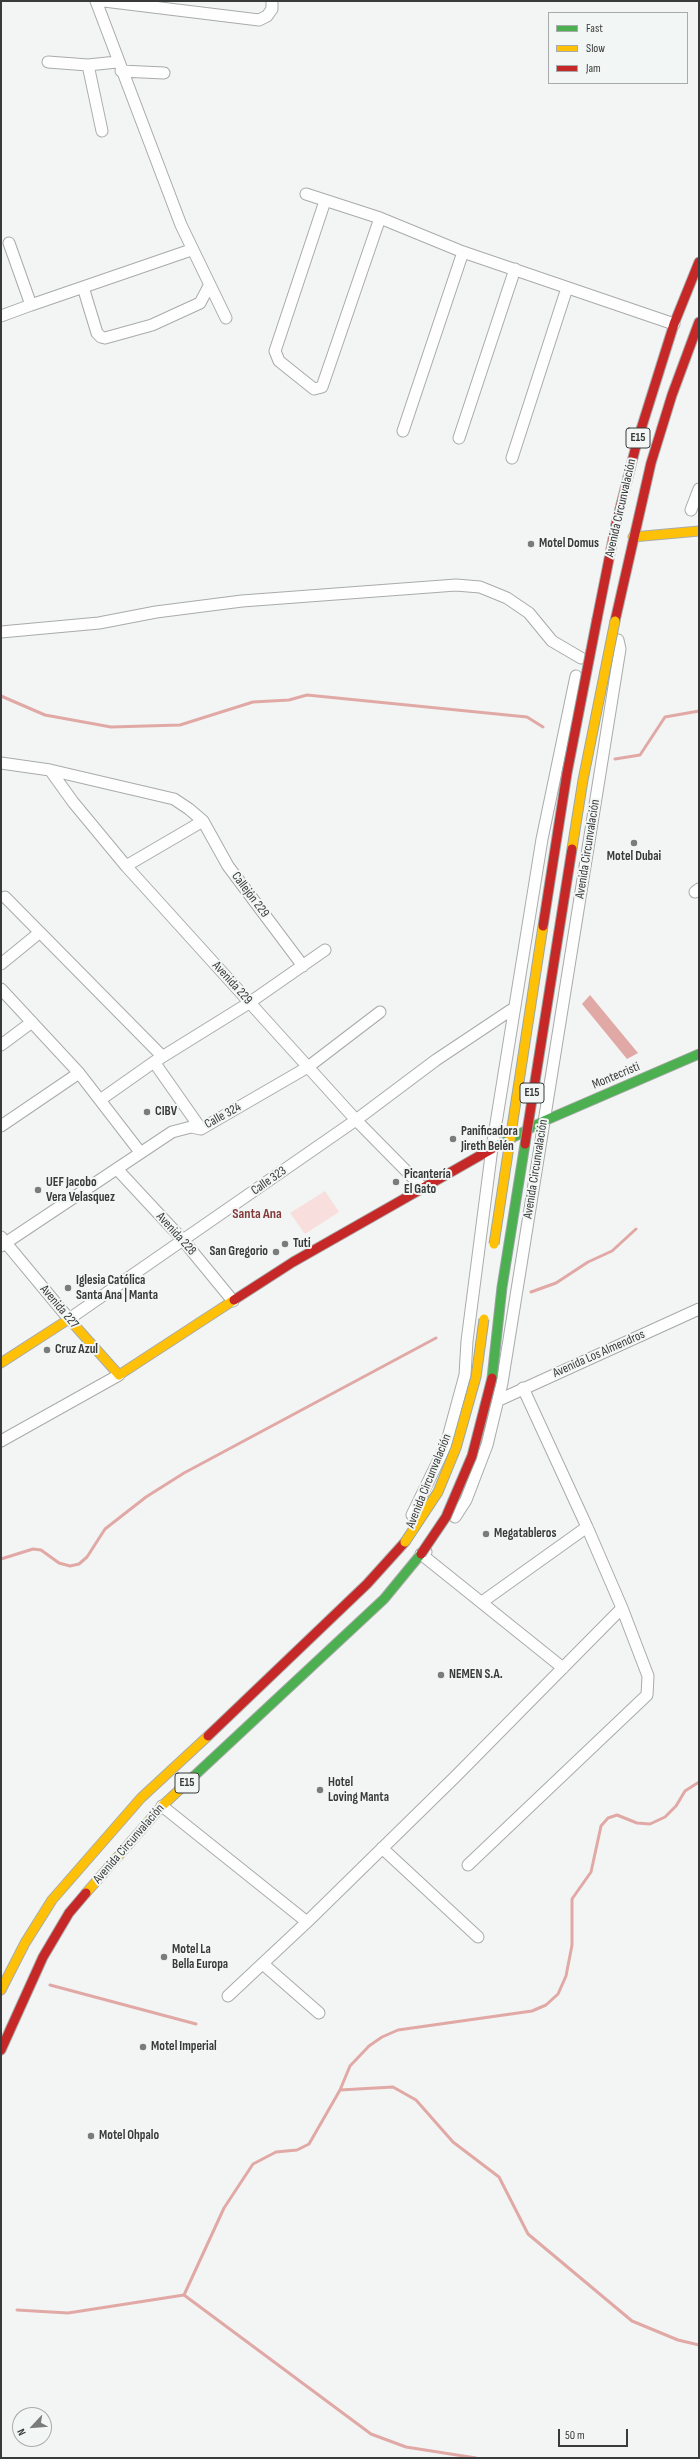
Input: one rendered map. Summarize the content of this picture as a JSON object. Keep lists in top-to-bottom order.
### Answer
{
  "streets": {
    "main road": [
      "E15",
      "Avenida Circunvalación",
      "Montecristi",
      "Calle 323",
      "Avenida 227"
    ],
    "street": [
      "Callejón 229",
      "Avenida 229",
      "Calle 324",
      "Avenida 228",
      "Avenida Los Almendros"
    ]
  },
  "crossings": [
    ["Avenida Circunvalación", "Montecristi"],
    ["Avenida Circunvalación", "Calle 323"],
    ["Avenida Circunvalación", "Avenida Los Almendros"],
    ["Avenida 229", "Montecristi"],
    ["Avenida 229", "Calle 324"],
    ["Avenida 229", "Calle 323"],
    ["Montecristi", "Avenida 228"],
    ["Montecristi", "Avenida 227"],
    ["Calle 324", "Avenida 228"],
    ["Calle 324", "Avenida 227"],
    ["Calle 323", "Avenida 228"],
    ["Calle 323", "Avenida 227"]
  ],
  "districts": ["Santa Ana"],
  "places": [
    "Motel Domus",
    "Motel Dubai",
    "CIBV",
    "Panificadora Jireth Belén",
    "Picantería El Gato",
    "UEF Jacobo Vera Velasquez",
    "Tuti",
    "San Gregorio",
    "Iglesia Católica Santa Ana | Manta",
    "Cruz Azul",
    "Megatableros",
    "NEMEN S.A.",
    "Hotel Loving Manta",
    "Motel La Bella Europa",
    "Motel Imperial",
    "Motel Ohpalo"
  ],
  "legend": ["Fast", "Slow", "Jam"],
  "scale_bar": "50 m",
  "north": "bottom left"
}
